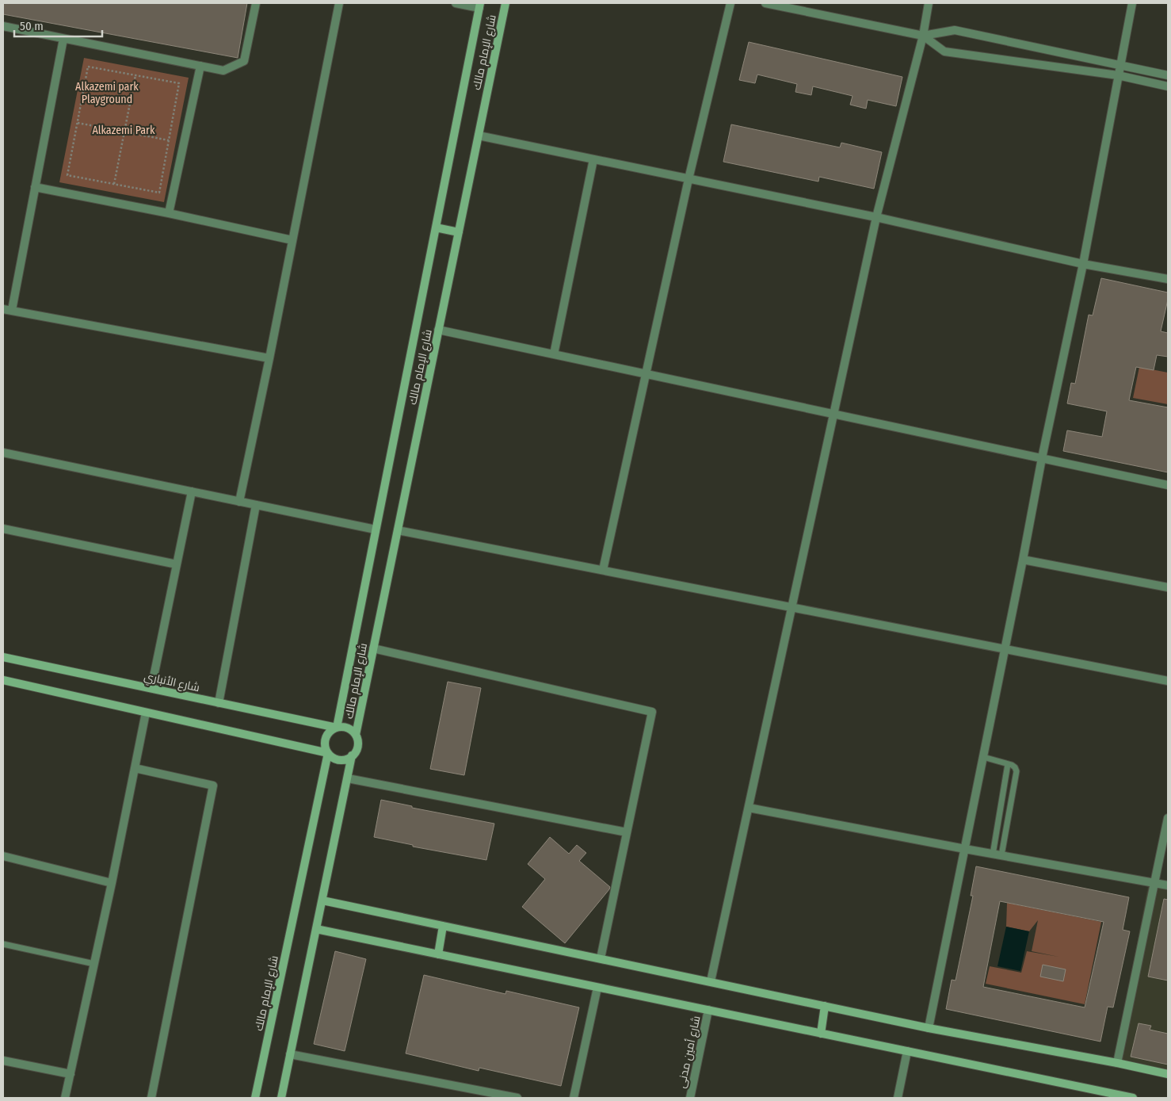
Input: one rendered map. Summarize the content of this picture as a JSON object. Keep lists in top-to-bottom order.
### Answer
{
  "streets": {
    "street": ["شارع الإمام مالك", "شارع الأنباري", "شارع أمين مدنى"]
  },
  "crossings": [
    ["شارع الإمام مالك", "شارع الأنباري"]
  ],
  "parks": ["Alkazemi park Playground", "Alkazemi Park"],
  "scale_bar": "50 m"
}
